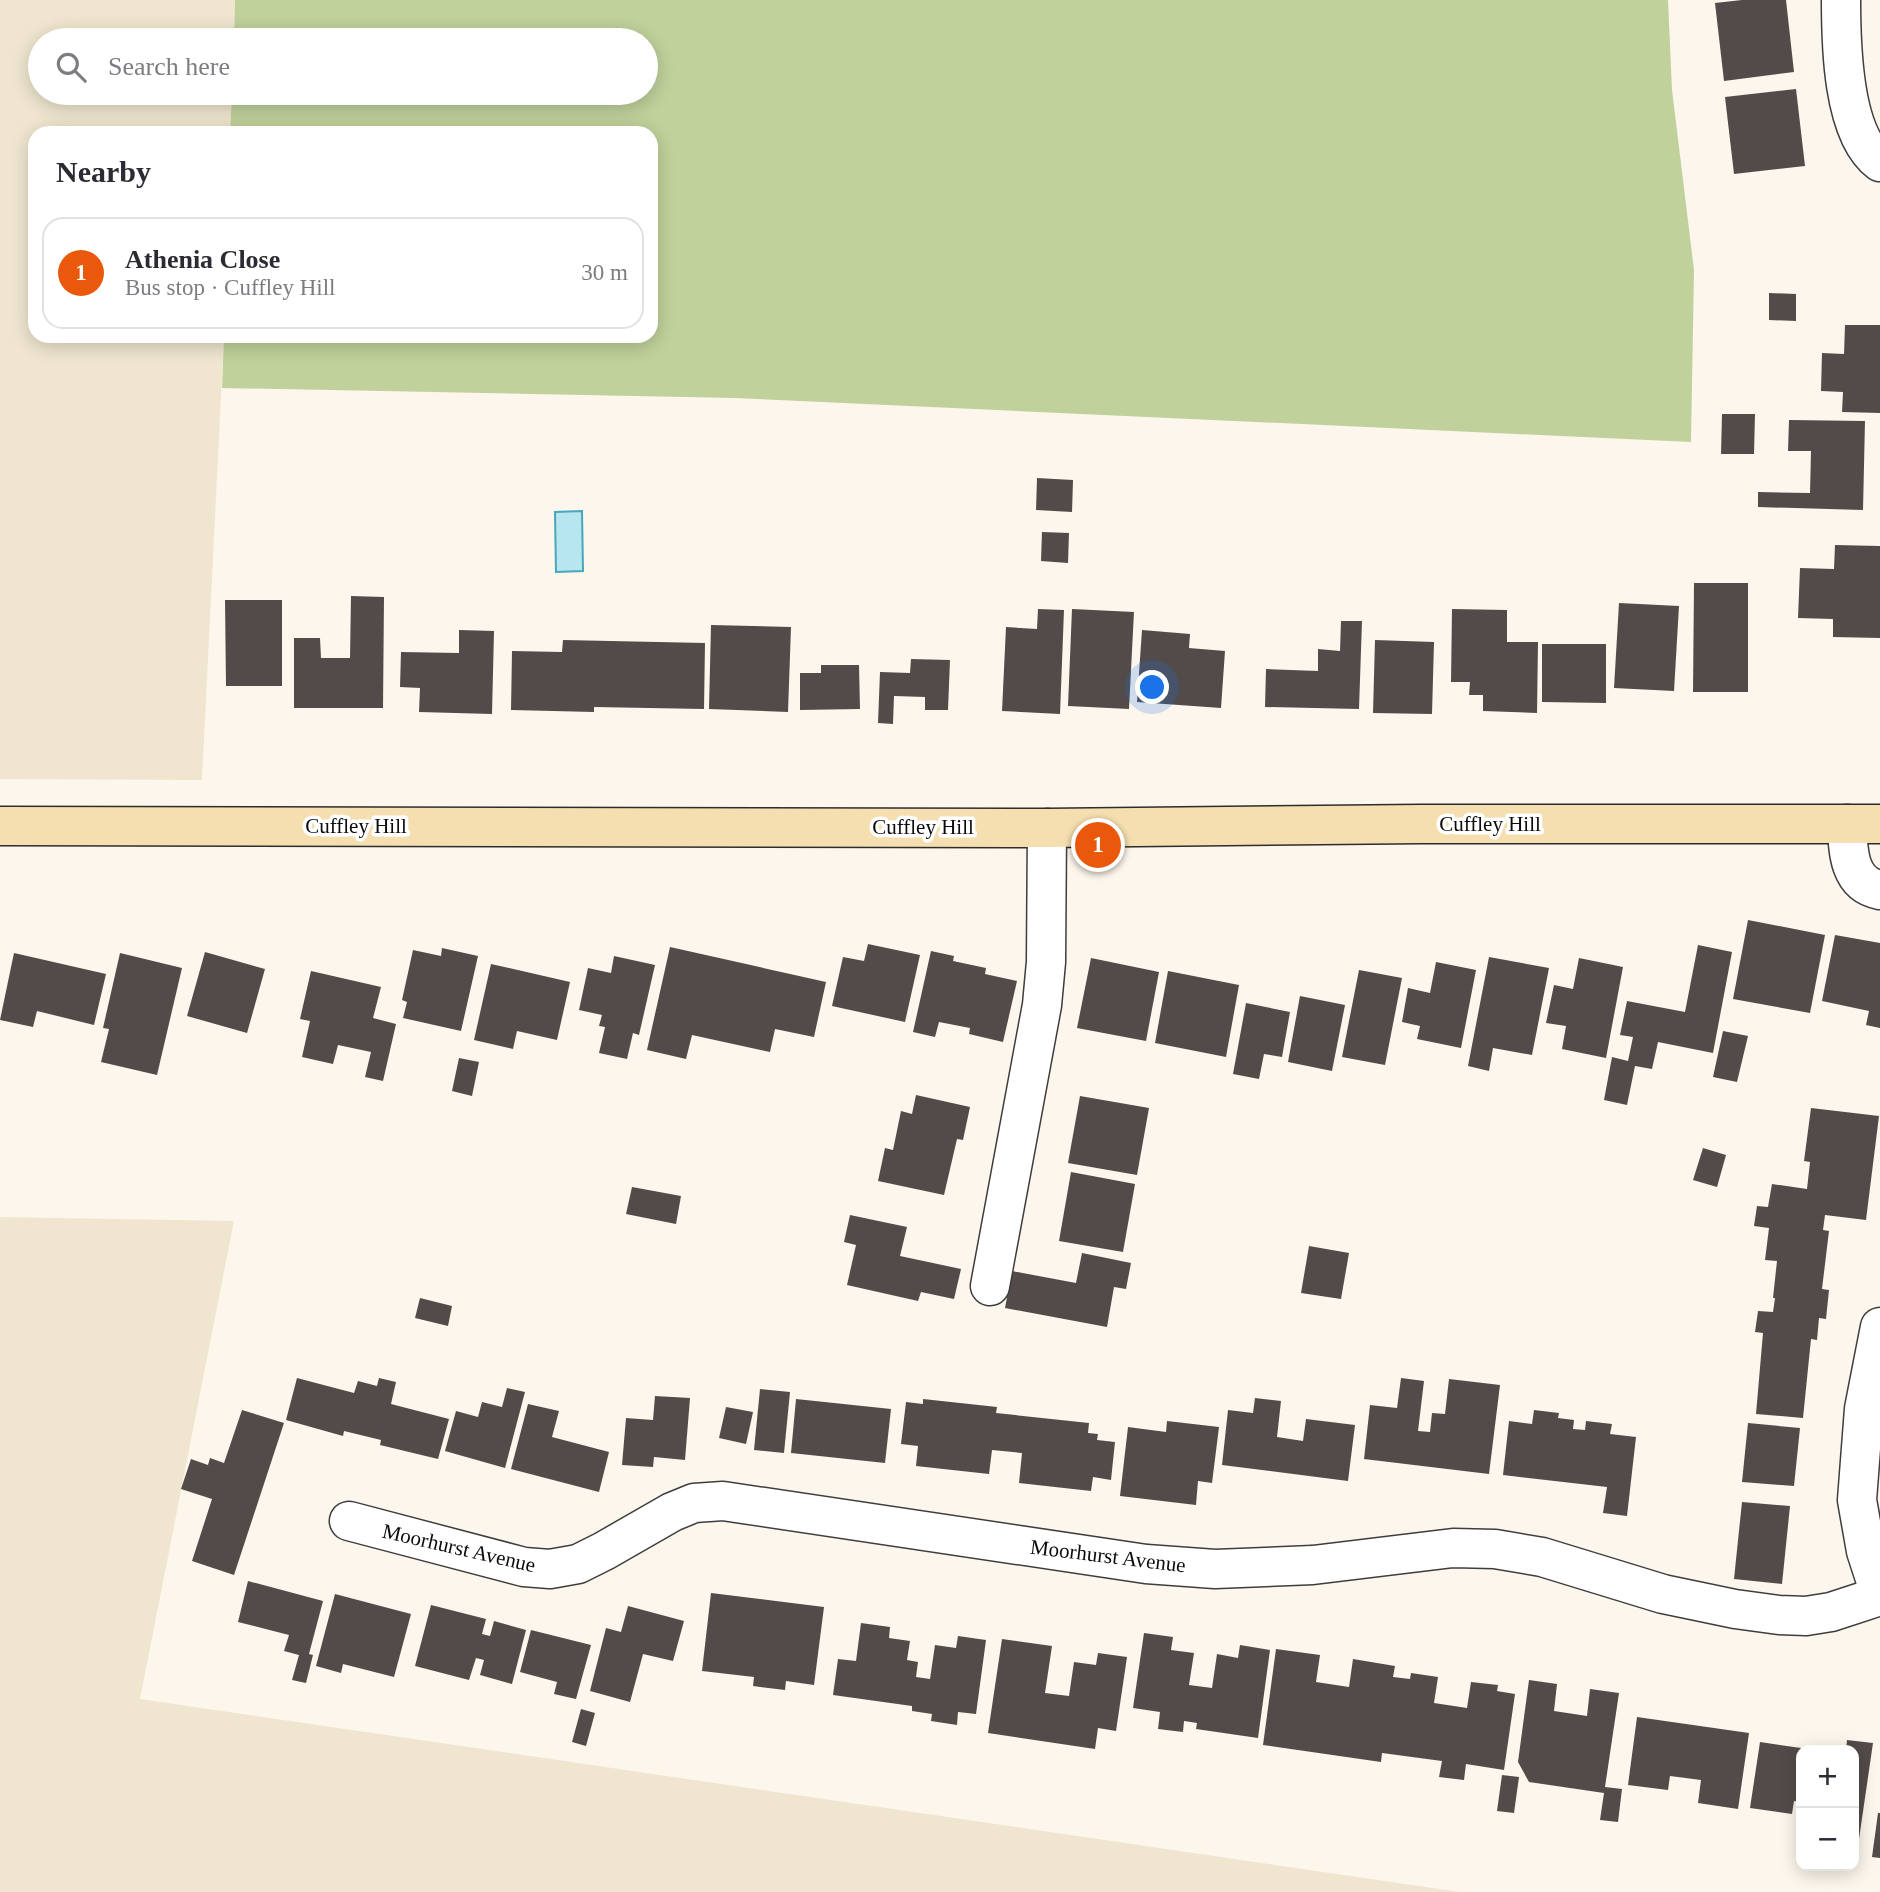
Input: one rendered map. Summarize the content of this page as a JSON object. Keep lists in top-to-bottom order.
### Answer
{
  "streets": {
    "main road": ["Cuffley Hill"],
    "street": ["Moorhurst Avenue"]
  },
  "page": {
    "search": "Search here",
    "heading": "Nearby",
    "list": [
      {
        "mark": "1",
        "name": "Athenia Close",
        "note": "Bus stop · Cuffley Hill",
        "value": "30 m"
      }
    ],
    "pins": "1",
    "map_buttons": ["+", "−"]
  }
}
